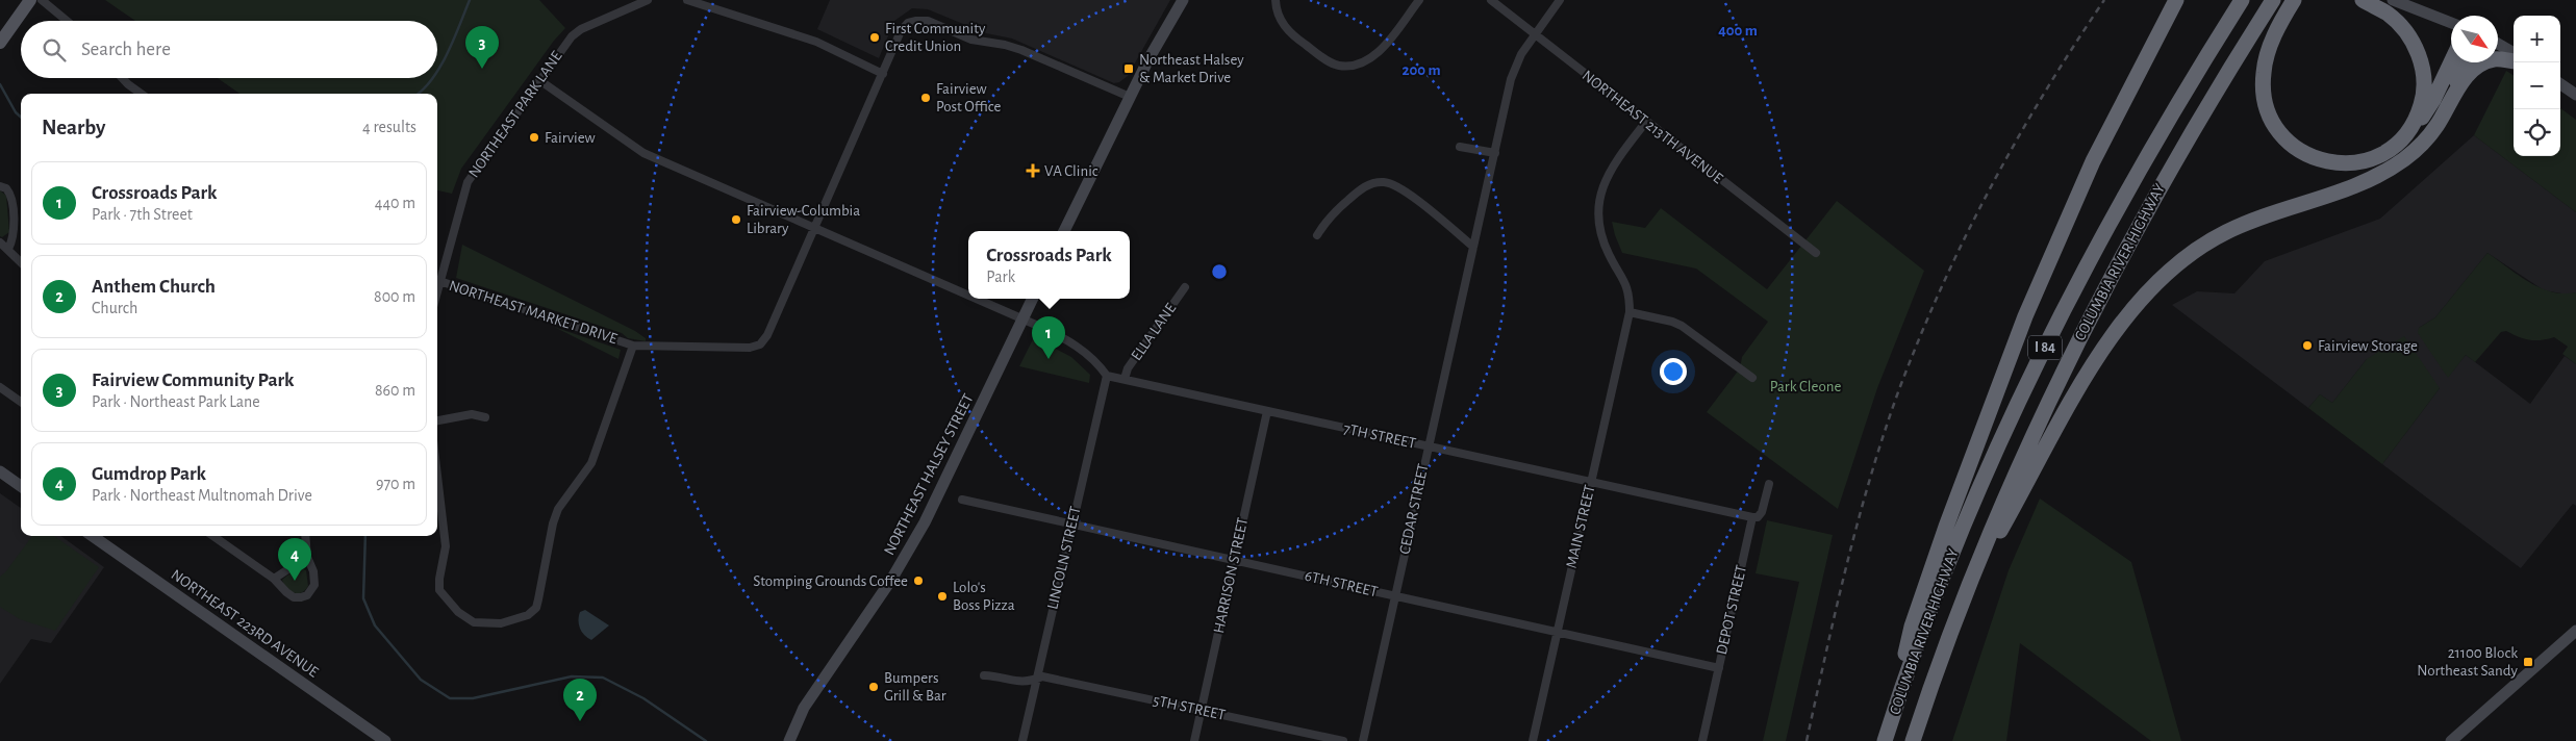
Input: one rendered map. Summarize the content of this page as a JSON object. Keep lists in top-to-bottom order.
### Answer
{
  "streets": {
    "highway": ["COLUMBIA RIVER HIGHWAY", "I 84"],
    "main road": ["NORTHEAST HALSEY STREET", "NORTHEAST 223RD AVENUE"],
    "street": [
      "NORTHEAST PARK LANE",
      "NORTHEAST 213TH AVENUE",
      "NORTHEAST MARKET DRIVE",
      "ELLA LANE",
      "7TH STREET",
      "CEDAR STREET",
      "MAIN STREET",
      "LINCOLN STREET",
      "HARRISON STREET",
      "6TH STREET",
      "DEPOT STREET",
      "5TH STREET"
    ]
  },
  "crossings": [
    ["NORTHEAST PARK LANE", "NORTHEAST MARKET DRIVE"],
    ["NORTHEAST 213TH AVENUE", "CEDAR STREET"],
    ["NORTHEAST 213TH AVENUE", "MAIN STREET"],
    ["ELLA LANE", "7TH STREET"],
    ["7TH STREET", "CEDAR STREET"],
    ["7TH STREET", "MAIN STREET"],
    ["7TH STREET", "LINCOLN STREET"],
    ["7TH STREET", "HARRISON STREET"],
    ["7TH STREET", "DEPOT STREET"],
    ["CEDAR STREET", "6TH STREET"],
    ["MAIN STREET", "6TH STREET"],
    ["LINCOLN STREET", "6TH STREET"],
    ["LINCOLN STREET", "5TH STREET"],
    ["HARRISON STREET", "6TH STREET"],
    ["HARRISON STREET", "5TH STREET"],
    ["6TH STREET", "DEPOT STREET"]
  ],
  "parks": ["Park Cleone"],
  "places": {
    "other": [
      "First Community Credit Union",
      "Fairview Post Office",
      "Fairview",
      "Fairview-Columbia Library",
      "Fairview Storage",
      "Stomping Grounds Coffee",
      "Lolo's Boss Pizza",
      "Bumpers Grill & Bar"
    ],
    "transit": ["Northeast Halsey & Market Drive", "21100 Block Northeast Sandy"],
    "health": ["VA Clinic"]
  },
  "north": "bottom right",
  "page": {
    "map_buttons": ["+", "−"],
    "search": "Search here",
    "pins": [
      "3",
      "1",
      "4",
      "2"
    ],
    "heading": ["Nearby", "4 results"],
    "list": [
      {
        "mark": "1",
        "name": "Crossroads Park",
        "note": "Park · 7th Street",
        "value": "440 m"
      },
      {
        "mark": "2",
        "name": "Anthem Church",
        "note": "Church",
        "value": "800 m"
      },
      {
        "mark": "3",
        "name": "Fairview Community Park",
        "note": "Park · Northeast Park Lane",
        "value": "860 m"
      },
      {
        "mark": "4",
        "name": "Gumdrop Park",
        "note": "Park · Northeast Multnomah Drive",
        "value": "970 m"
      }
    ],
    "popup": ["Crossroads Park", "Park"]
  },
  "rings": ["400 m", "200 m"]
}
